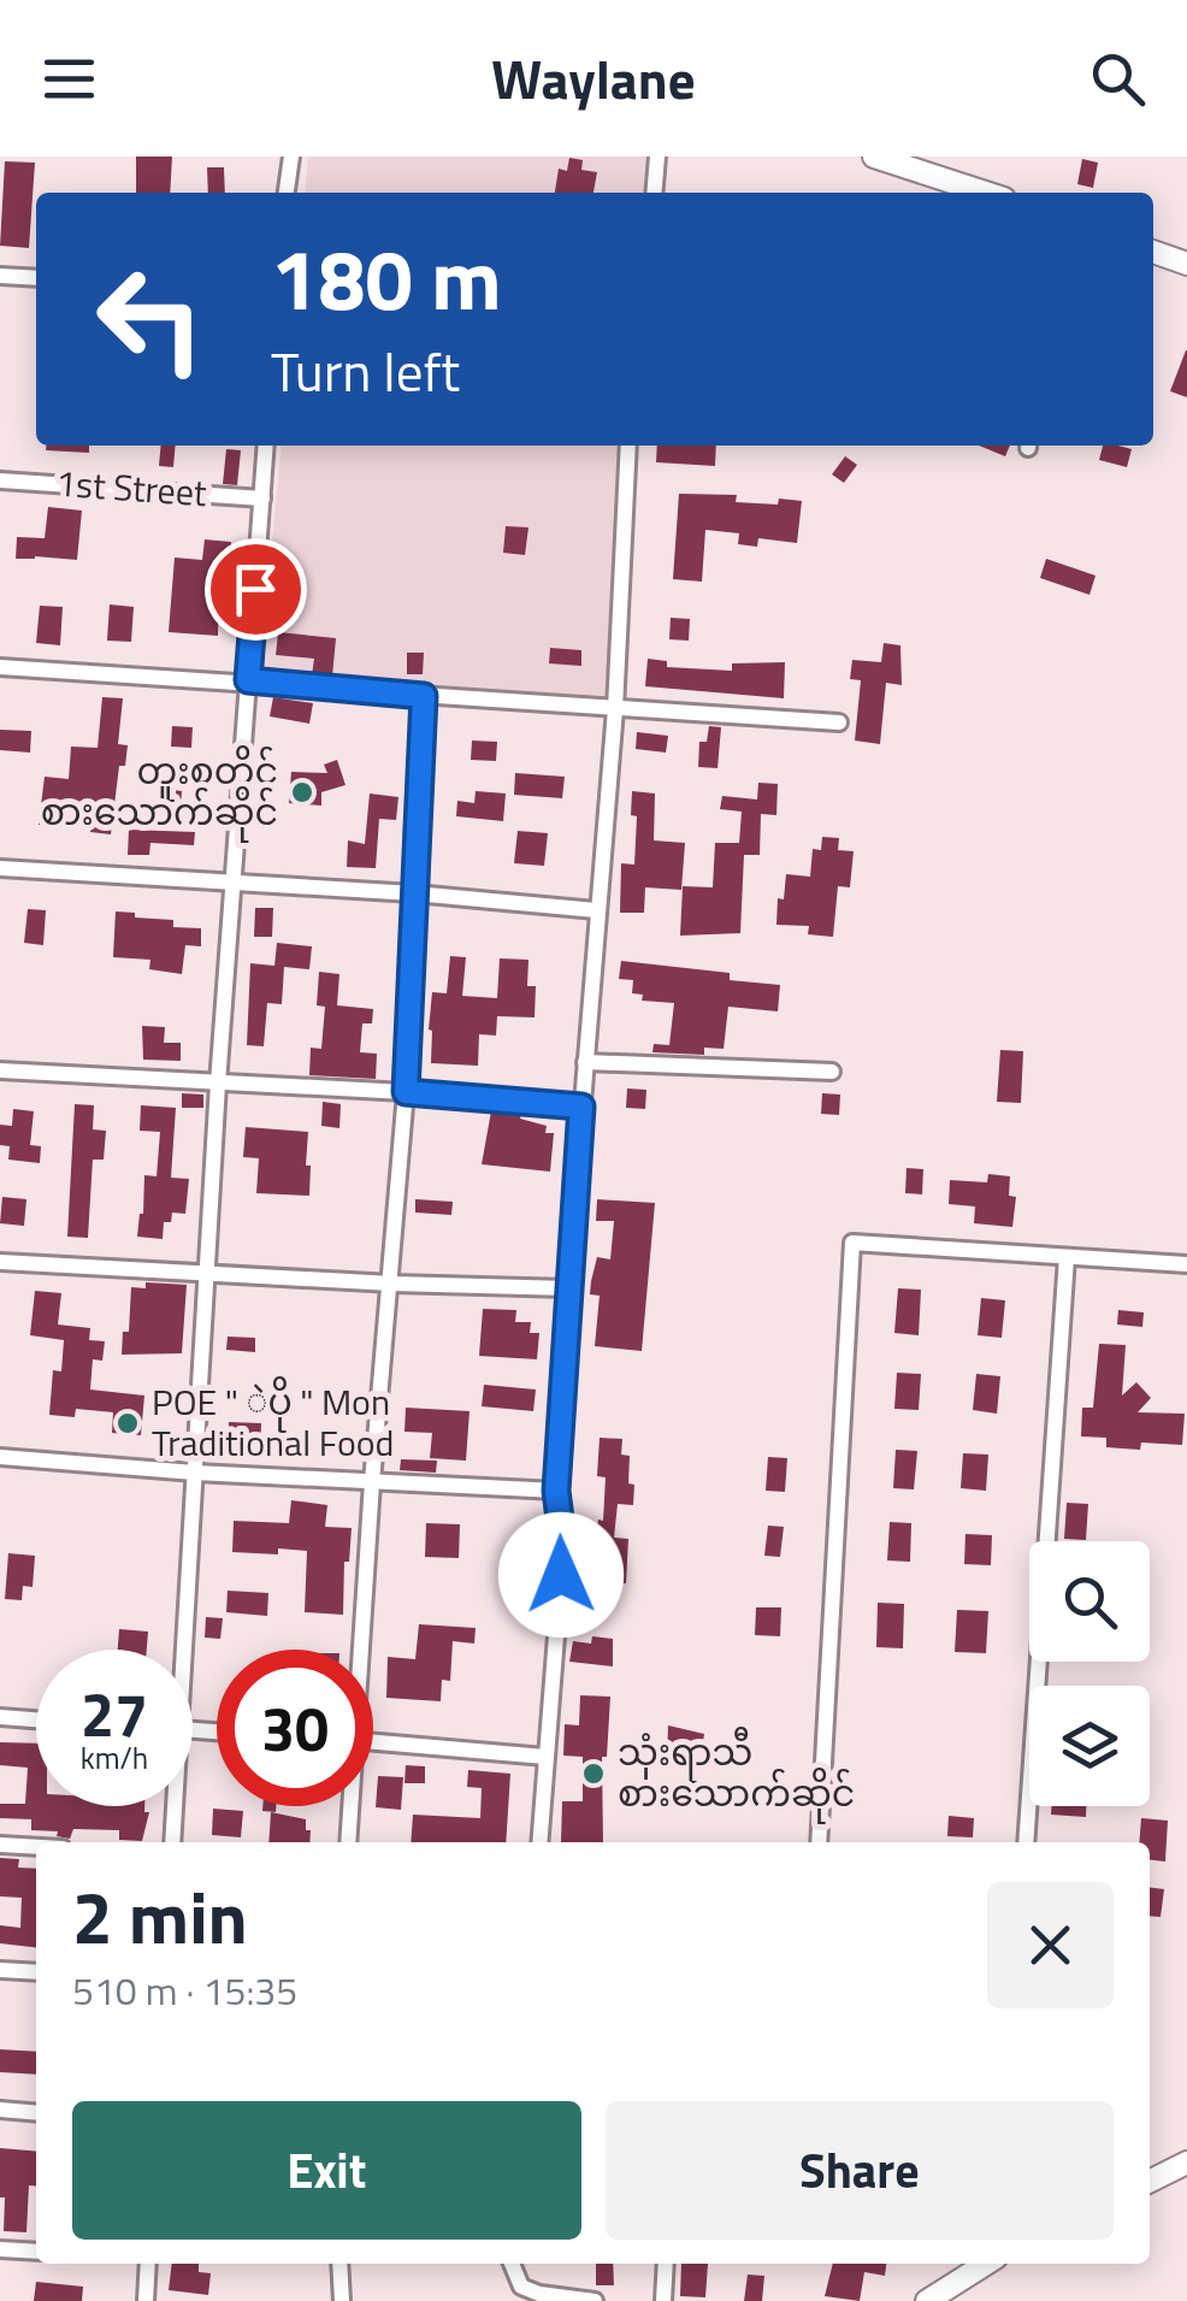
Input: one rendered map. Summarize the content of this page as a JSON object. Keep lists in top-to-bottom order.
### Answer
{
  "streets": {
    "street": ["1st Street"]
  },
  "places": ["တူးစတိုင် စားသောက်ဆိုင်", "POE \" ဲပို \" Mon Traditional Food", "သုံးရာသီ စားသောက်ဆိုင်"],
  "page": {
    "header": "Waylane",
    "turn": ["180 m", "Turn left"],
    "speed": "27 km/h",
    "limit": "30",
    "heading": ["2 min", "510 m · 15:35"],
    "buttons": ["Exit", "Share"]
  }
}
